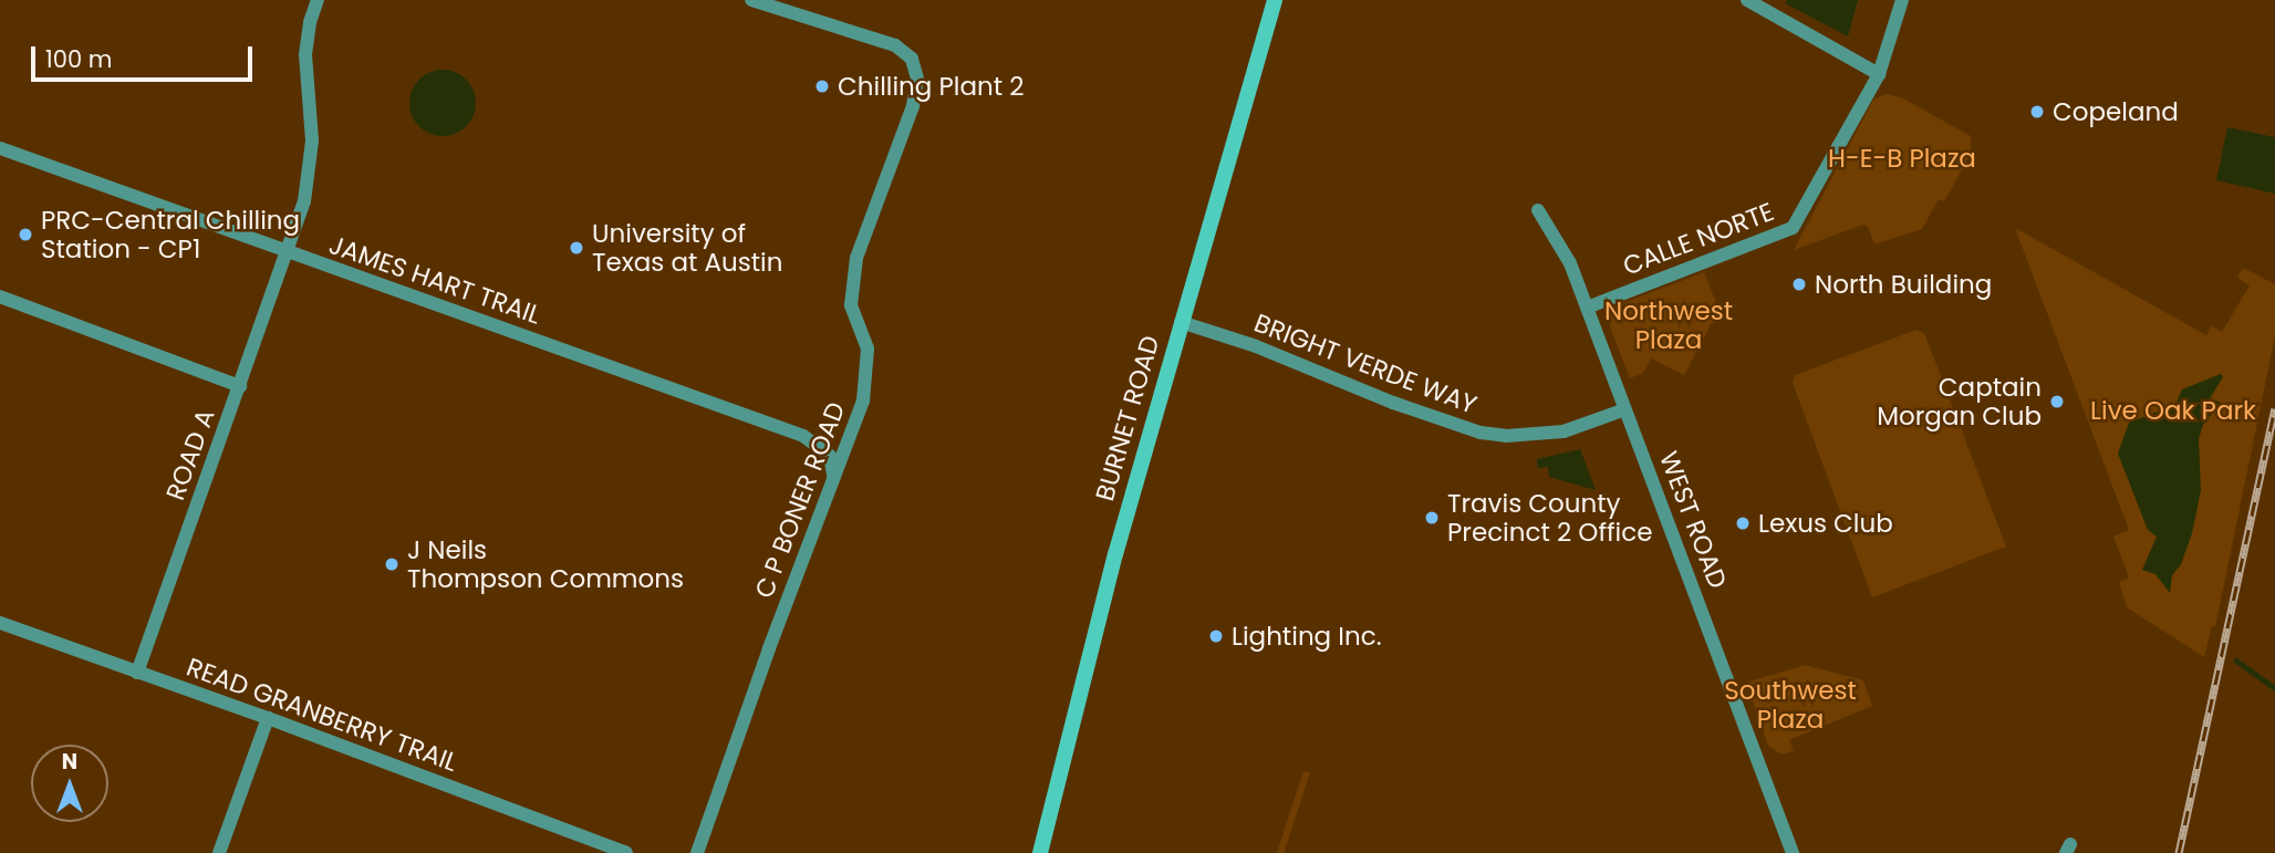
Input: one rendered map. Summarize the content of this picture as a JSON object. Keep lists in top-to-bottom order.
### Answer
{
  "streets": {
    "main road": ["BURNET ROAD"],
    "street": [
      "CALLE NORTE",
      "JAMES HART TRAIL",
      "BRIGHT VERDE WAY",
      "ROAD A",
      "C P BONER ROAD",
      "WEST ROAD",
      "READ GRANBERRY TRAIL"
    ]
  },
  "crossings": [
    ["CALLE NORTE", "WEST ROAD"],
    ["JAMES HART TRAIL", "ROAD A"],
    ["JAMES HART TRAIL", "C P BONER ROAD"],
    ["BRIGHT VERDE WAY", "BURNET ROAD"],
    ["BRIGHT VERDE WAY", "WEST ROAD"],
    ["ROAD A", "READ GRANBERRY TRAIL"]
  ],
  "parks": [
    "H-E-B Plaza",
    "Northwest Plaza",
    "Live Oak Park",
    "Southwest Plaza"
  ],
  "places": [
    "Chilling Plant 2",
    "Copeland",
    "PRC-Central Chilling Station - CP1",
    "University of Texas at Austin",
    "North Building",
    "Captain Morgan Club",
    "Travis County Precinct 2 Office",
    "Lexus Club",
    "J Neils Thompson Commons",
    "Lighting Inc."
  ],
  "scale_bar": "100 m",
  "north": "top"
}
